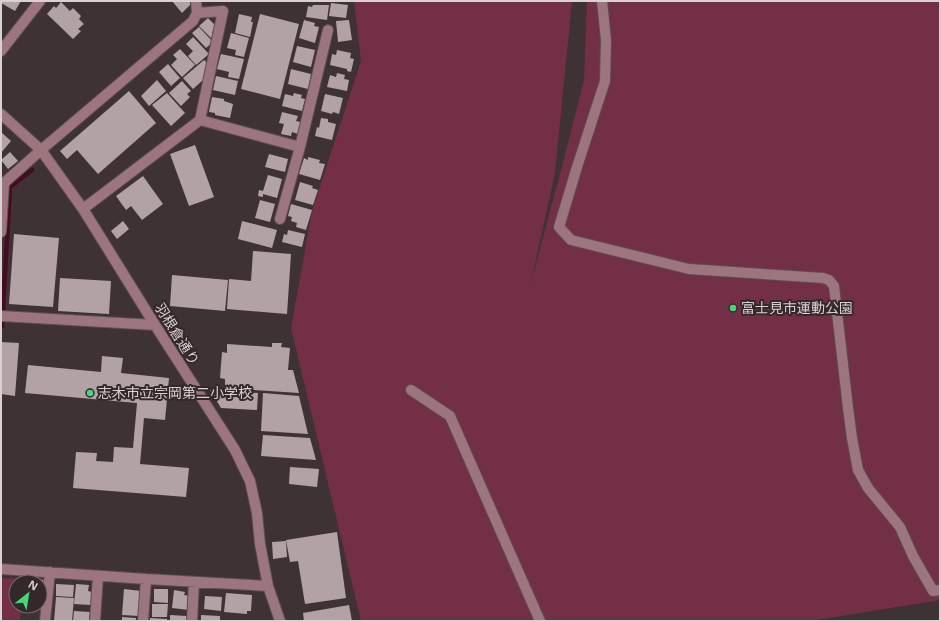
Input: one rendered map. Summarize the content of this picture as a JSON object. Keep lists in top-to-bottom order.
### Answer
{
  "streets": {
    "street": ["羽根倉通り"]
  },
  "places": ["富士見市運動公園", "志木市立宗岡第二小学校"],
  "north": "top right"
}
